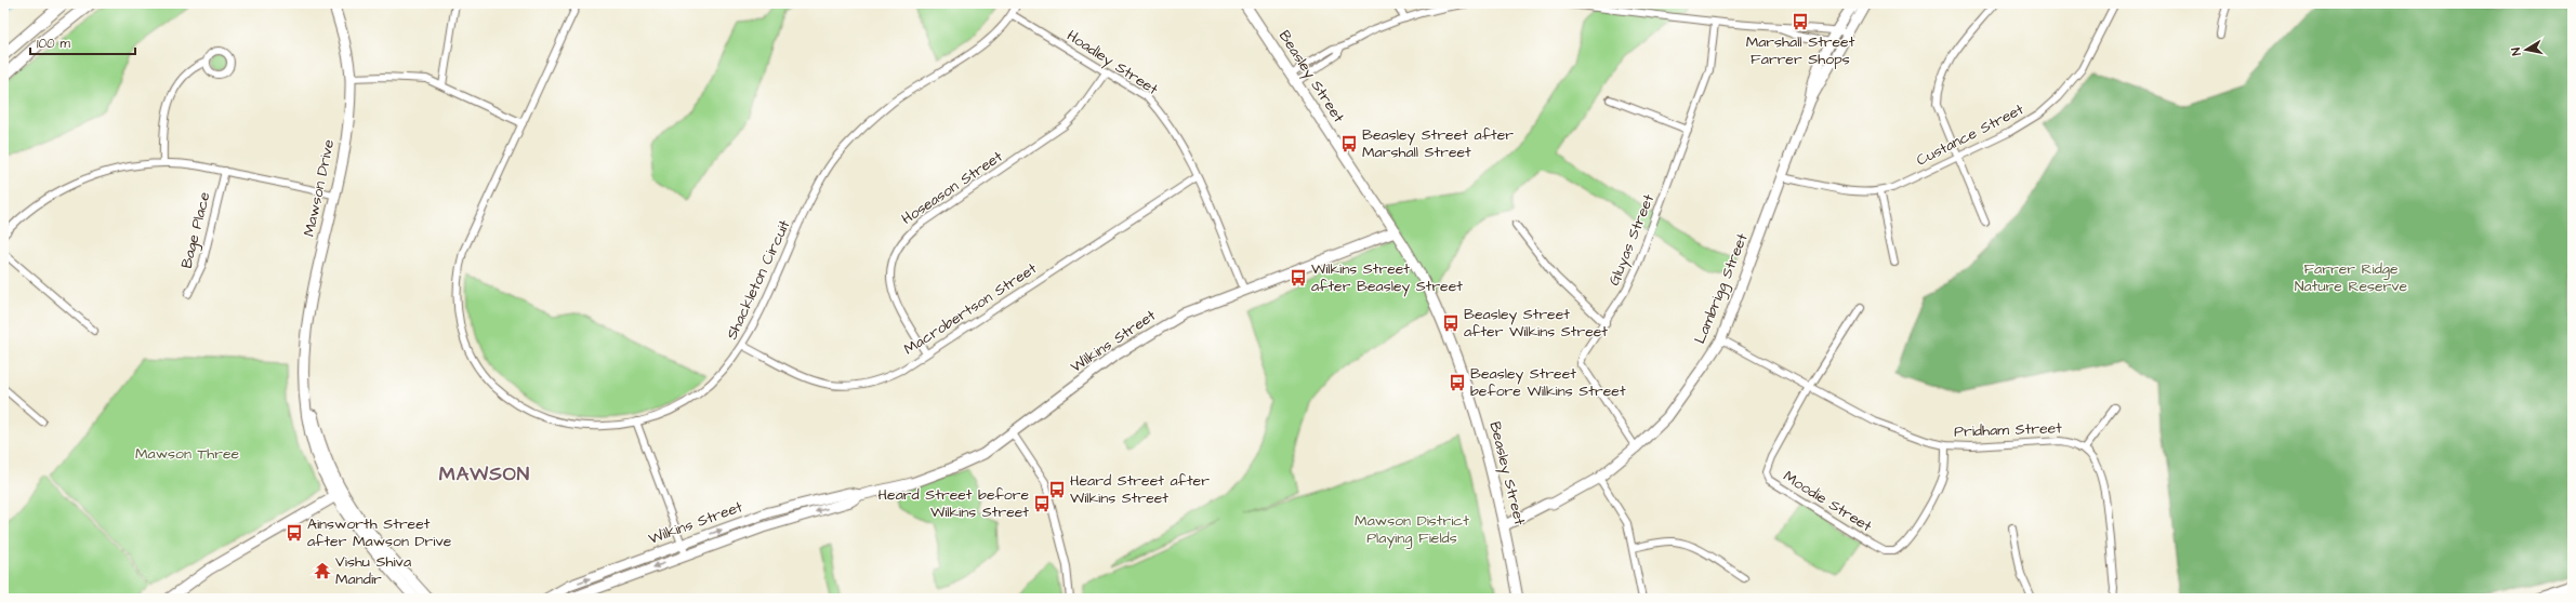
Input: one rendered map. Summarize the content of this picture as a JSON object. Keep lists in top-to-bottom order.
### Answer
{
  "streets": {
    "street": [
      "Hoadley Street",
      "Beasley Street",
      "Custance Street",
      "Mawson Drive",
      "Hoseason Street",
      "Bage Place",
      "Gluyas Street",
      "Shackleton Circuit",
      "Lambrigg Street",
      "Macrobertson Street",
      "Wilkins Street",
      "Pridham Street",
      "Moodie Street"
    ]
  },
  "crossings": [
    ["Hoadley Street", "Hoseason Street"],
    ["Hoadley Street", "Shackleton Circuit"],
    ["Hoadley Street", "Macrobertson Street"],
    ["Hoadley Street", "Wilkins Street"],
    ["Beasley Street", "Lambrigg Street"],
    ["Beasley Street", "Wilkins Street"],
    ["Custance Street", "Lambrigg Street"],
    ["Hoseason Street", "Macrobertson Street"],
    ["Gluyas Street", "Lambrigg Street"],
    ["Shackleton Circuit", "Macrobertson Street"],
    ["Lambrigg Street", "Pridham Street"],
    ["Pridham Street", "Moodie Street"]
  ],
  "districts": ["MAWSON"],
  "parks": ["Farrer Ridge Nature Reserve", "Mawson Three", "Mawson District Playing Fields"],
  "places": {
    "bus stop": [
      "Marshall Street Farrer Shops",
      "Beasley Street after Marshall Street",
      "Wilkins Street after Beasley Street",
      "Beasley Street after Wilkins Street",
      "Beasley Street before Wilkins Street",
      "Heard Street after Wilkins Street",
      "Heard Street before Wilkins Street",
      "Ainsworth Street after Mawson Drive"
    ],
    "temple": ["Vishu Shiva Mandir"]
  },
  "scale_bar": "100 m",
  "north": "left"
}
